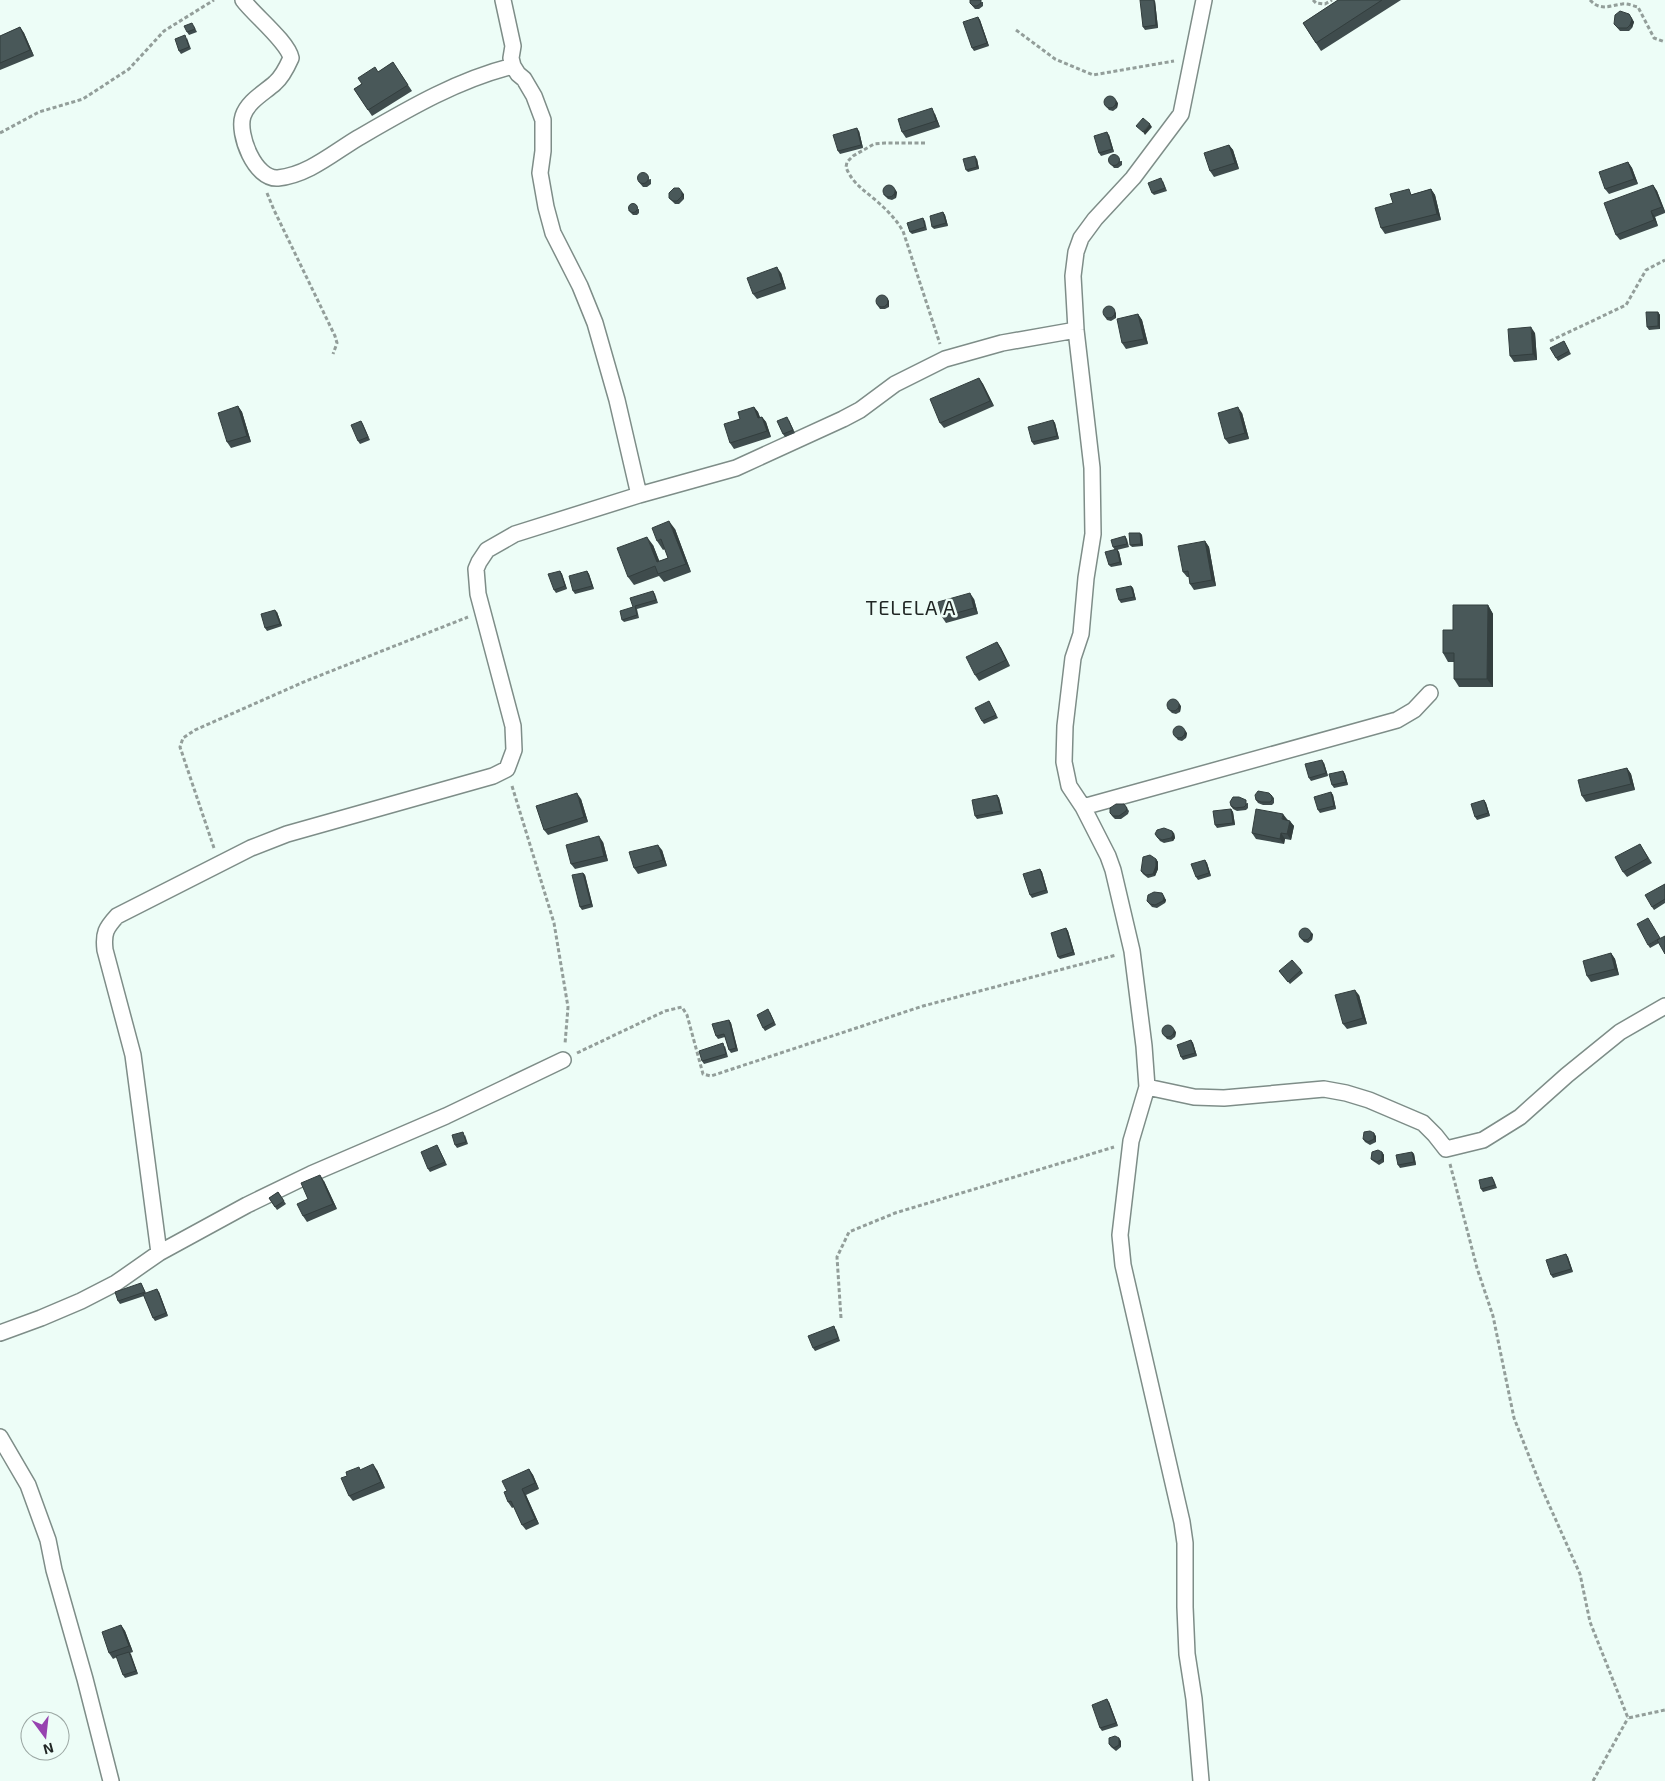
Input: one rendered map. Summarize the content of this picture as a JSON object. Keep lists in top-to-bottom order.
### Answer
{
  "districts": ["TELELA A"],
  "north": "bottom"
}
